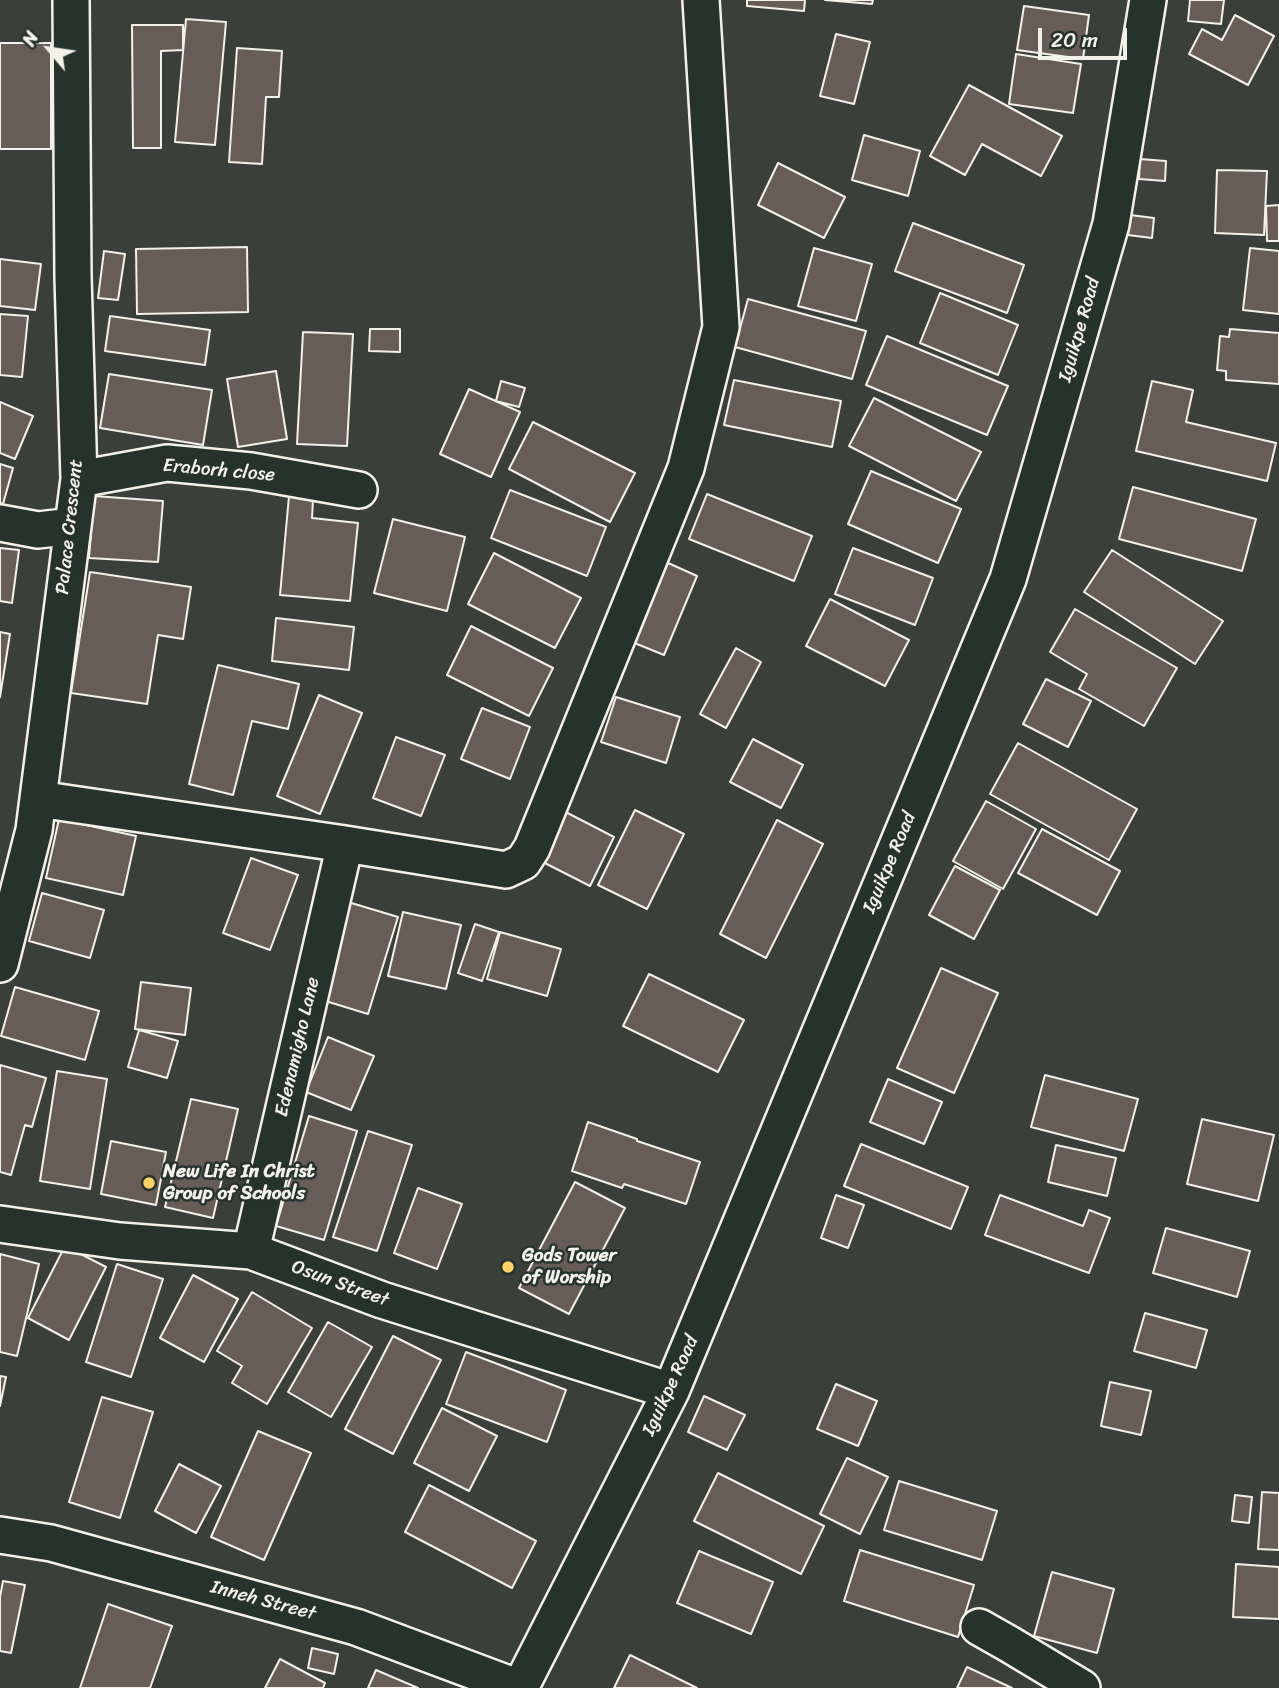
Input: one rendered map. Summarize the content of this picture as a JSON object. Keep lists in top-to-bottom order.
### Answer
{
  "streets": {
    "street": [
      "Iguikpe Road",
      "Eraborh close",
      "Palace Crescent",
      "Edenamigho Lane",
      "Osun Street",
      "Inneh Street"
    ]
  },
  "crossings": [
    ["Iguikpe Road", "Osun Street"],
    ["Iguikpe Road", "Inneh Street"],
    ["Eraborh close", "Palace Crescent"],
    ["Edenamigho Lane", "Osun Street"]
  ],
  "places": ["New Life In Christ Group of Schools", "Gods Tower of Worship"],
  "scale_bar": "20 m",
  "north": "top left"
}
